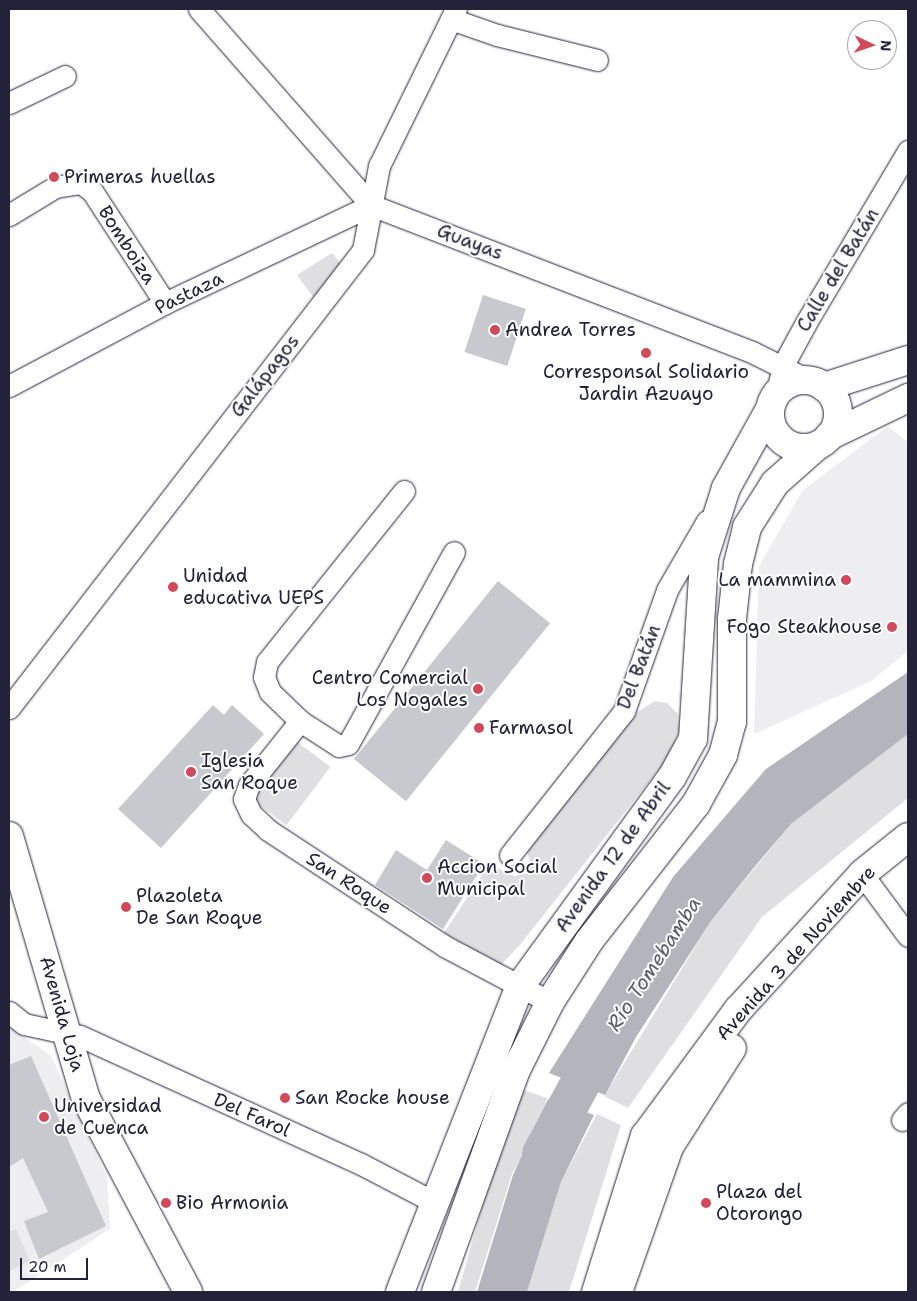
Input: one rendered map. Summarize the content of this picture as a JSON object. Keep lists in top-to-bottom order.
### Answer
{
  "streets": {
    "main road": ["Avenida 12 de Abril", "Avenida 3 de Noviembre", "Avenida Loja"],
    "street": [
      "Guayas",
      "Bomboiza",
      "Calle del Batán",
      "Pastaza",
      "Galápagos",
      "Del Batán",
      "San Roque",
      "Del Farol"
    ]
  },
  "crossings": [
    ["Guayas", "Calle del Batán"],
    ["Guayas", "Pastaza"],
    ["Guayas", "Galápagos"],
    ["Guayas", "Avenida 12 de Abril"],
    ["Bomboiza", "Pastaza"],
    ["Calle del Batán", "Avenida 12 de Abril"],
    ["Pastaza", "Galápagos"],
    ["Del Batán", "Avenida 12 de Abril"],
    ["Avenida 12 de Abril", "San Roque"],
    ["Avenida 12 de Abril", "Del Farol"],
    ["Avenida Loja", "Del Farol"]
  ],
  "water": ["Río Tomebamba"],
  "places": [
    "Primeras huellas",
    "Andrea Torres",
    "Corresponsal Solidario Jardin Azuayo",
    "La mammina",
    "Unidad educativa UEPS",
    "Fogo Steakhouse",
    "Centro Comercial Los Nogales",
    "Farmasol",
    "Iglesia San Roque",
    "Accion Social Municipal",
    "Plazoleta De San Roque",
    "San Rocke house",
    "Universidad de Cuenca",
    "Bio Armonia",
    "Plaza del Otorongo"
  ],
  "scale_bar": "20 m",
  "north": "right"
}
